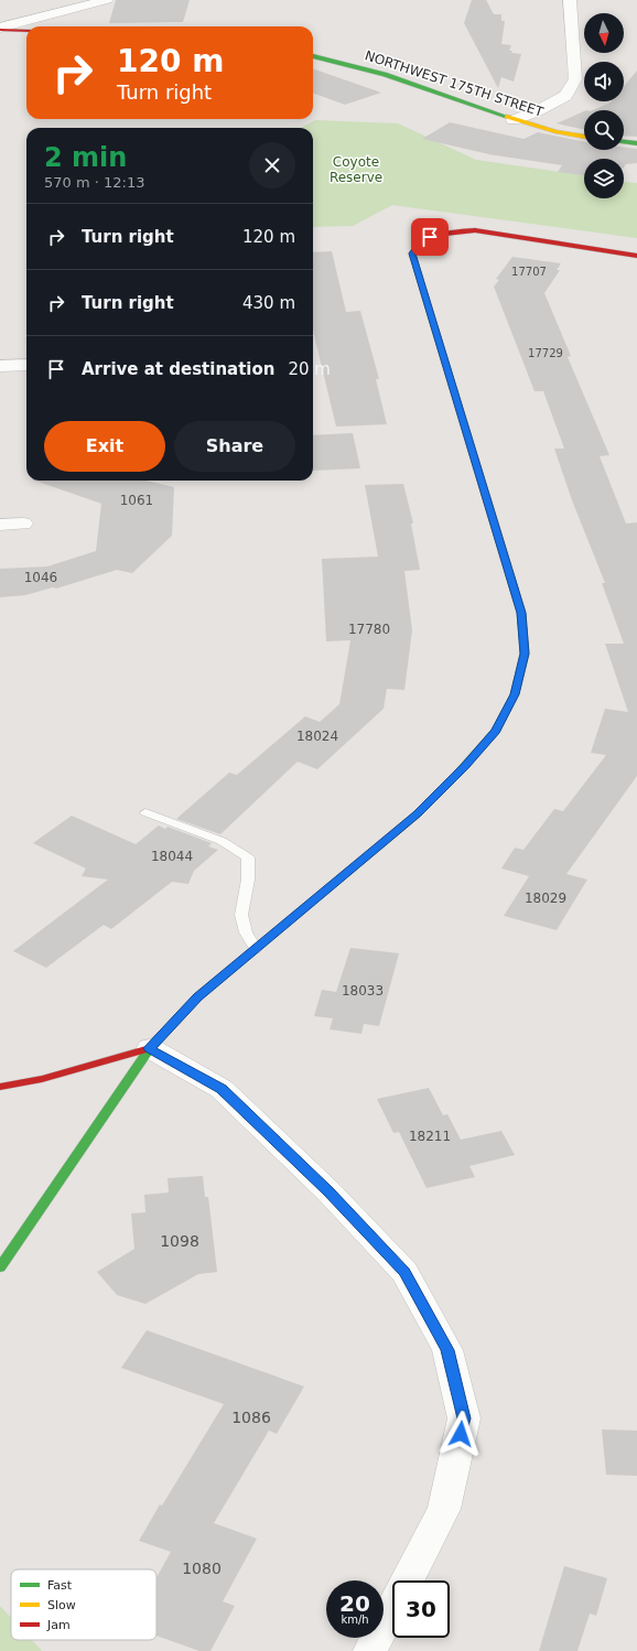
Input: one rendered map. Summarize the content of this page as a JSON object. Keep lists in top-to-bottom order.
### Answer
{
  "streets": {
    "street": ["NORTHWEST 175TH STREET"]
  },
  "parks": ["Coyote Reserve"],
  "house_numbers": [
    "17707",
    "17729",
    "1061",
    "1046",
    "17780",
    "18024",
    "18044",
    "18029",
    "18033",
    "18211",
    "1098",
    "1086",
    "1080"
  ],
  "legend": ["Fast", "Slow", "Jam"],
  "north": "bottom",
  "page": {
    "turn": ["120 m", "Turn right"],
    "heading": ["2 min", "570 m · 12:13"],
    "list": [
      {
        "name": "Turn right",
        "value": "120 m"
      },
      {
        "name": "Turn right",
        "value": "430 m"
      },
      {
        "name": "Arrive at destination",
        "value": "20 m"
      }
    ],
    "buttons": ["Exit", "Share"],
    "speed": "20 km/h",
    "limit": "30"
  }
}
